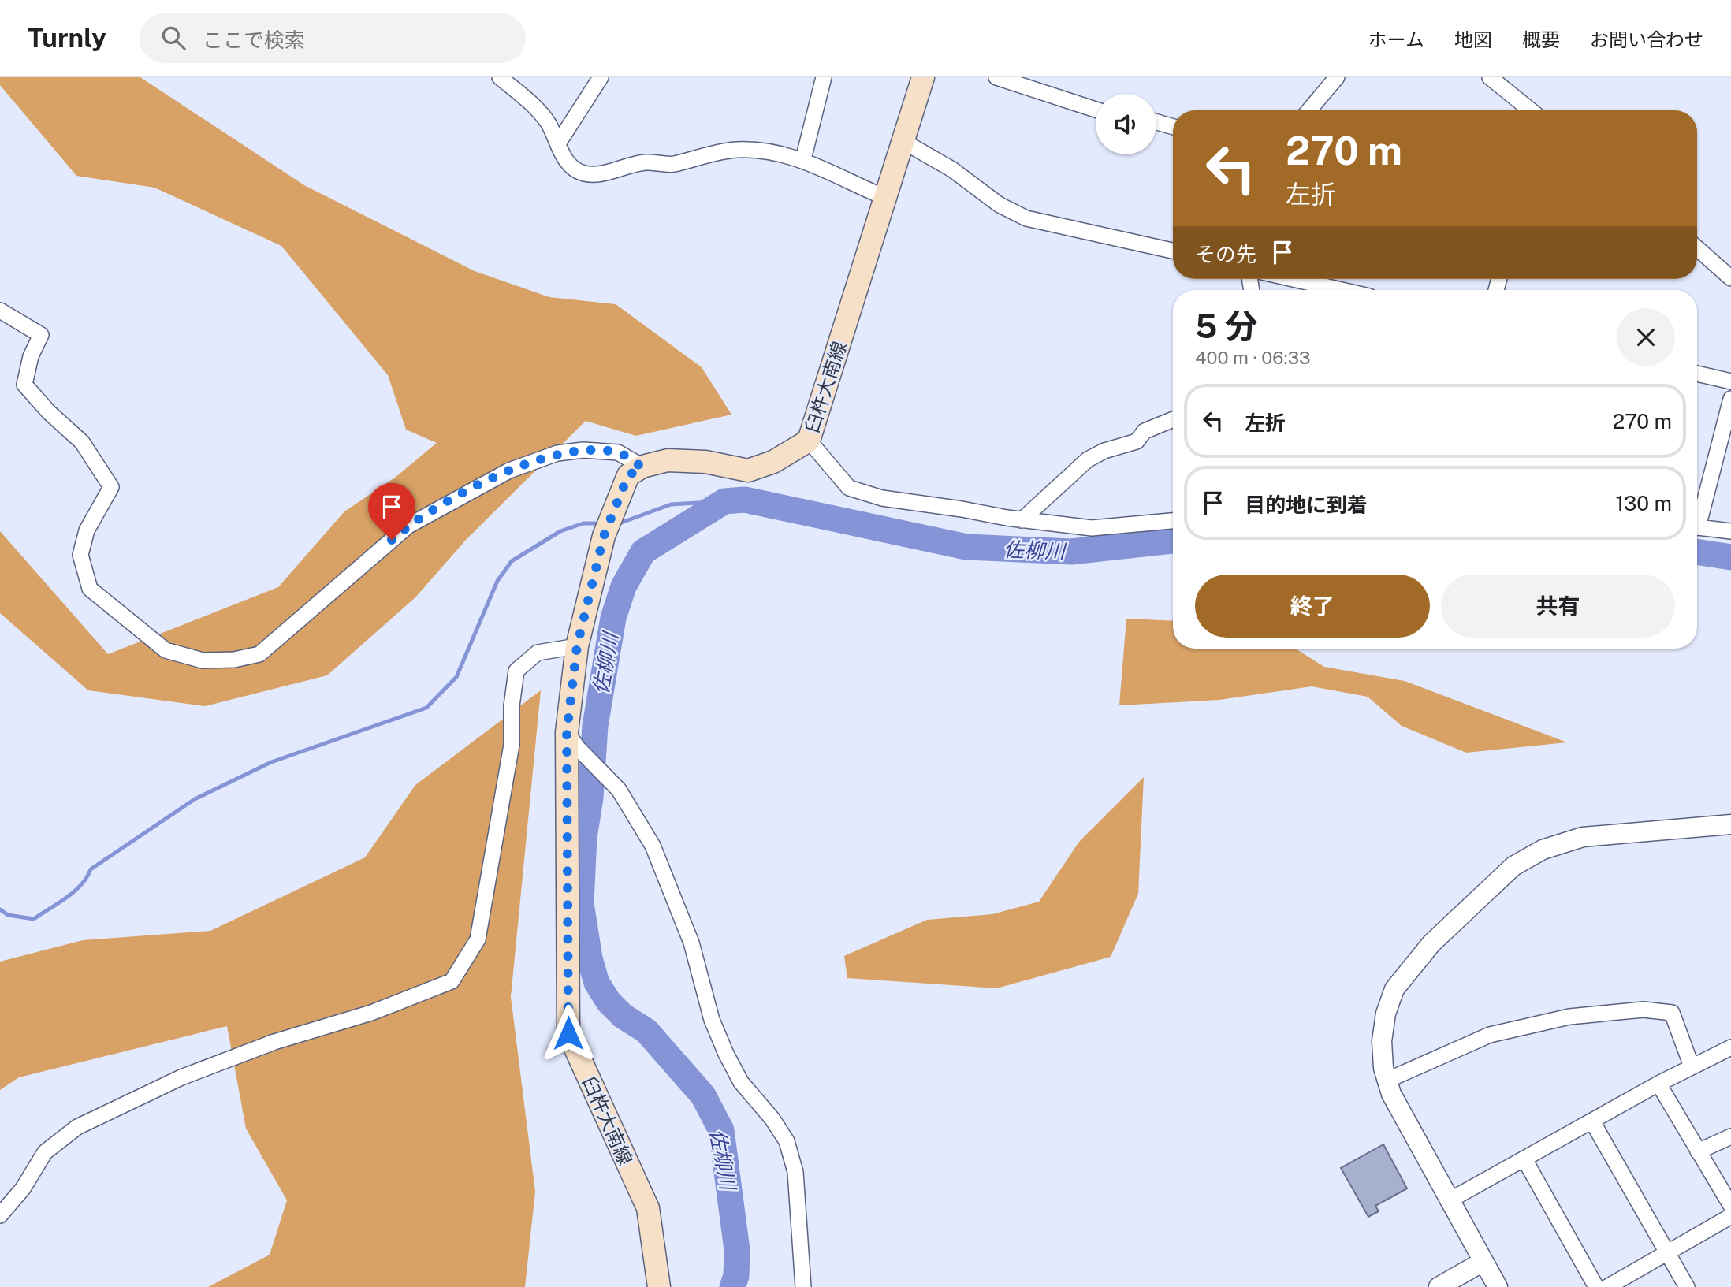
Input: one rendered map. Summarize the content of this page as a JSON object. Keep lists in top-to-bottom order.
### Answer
{
  "streets": {
    "main road": ["臼杵大南線"]
  },
  "water": ["佐柳川"],
  "page": {
    "header": "Turnly",
    "search": "ここで検索",
    "nav": [
      "ホーム",
      "地図",
      "概要",
      "お問い合わせ"
    ],
    "turn": ["270 m", "左折"],
    "then": "その先",
    "heading": ["5 分", "400 m · 06:33"],
    "list": [
      {
        "name": "左折",
        "value": "270 m"
      },
      {
        "name": "目的地に到着",
        "value": "130 m"
      }
    ],
    "buttons": ["終了", "共有"]
  }
}
